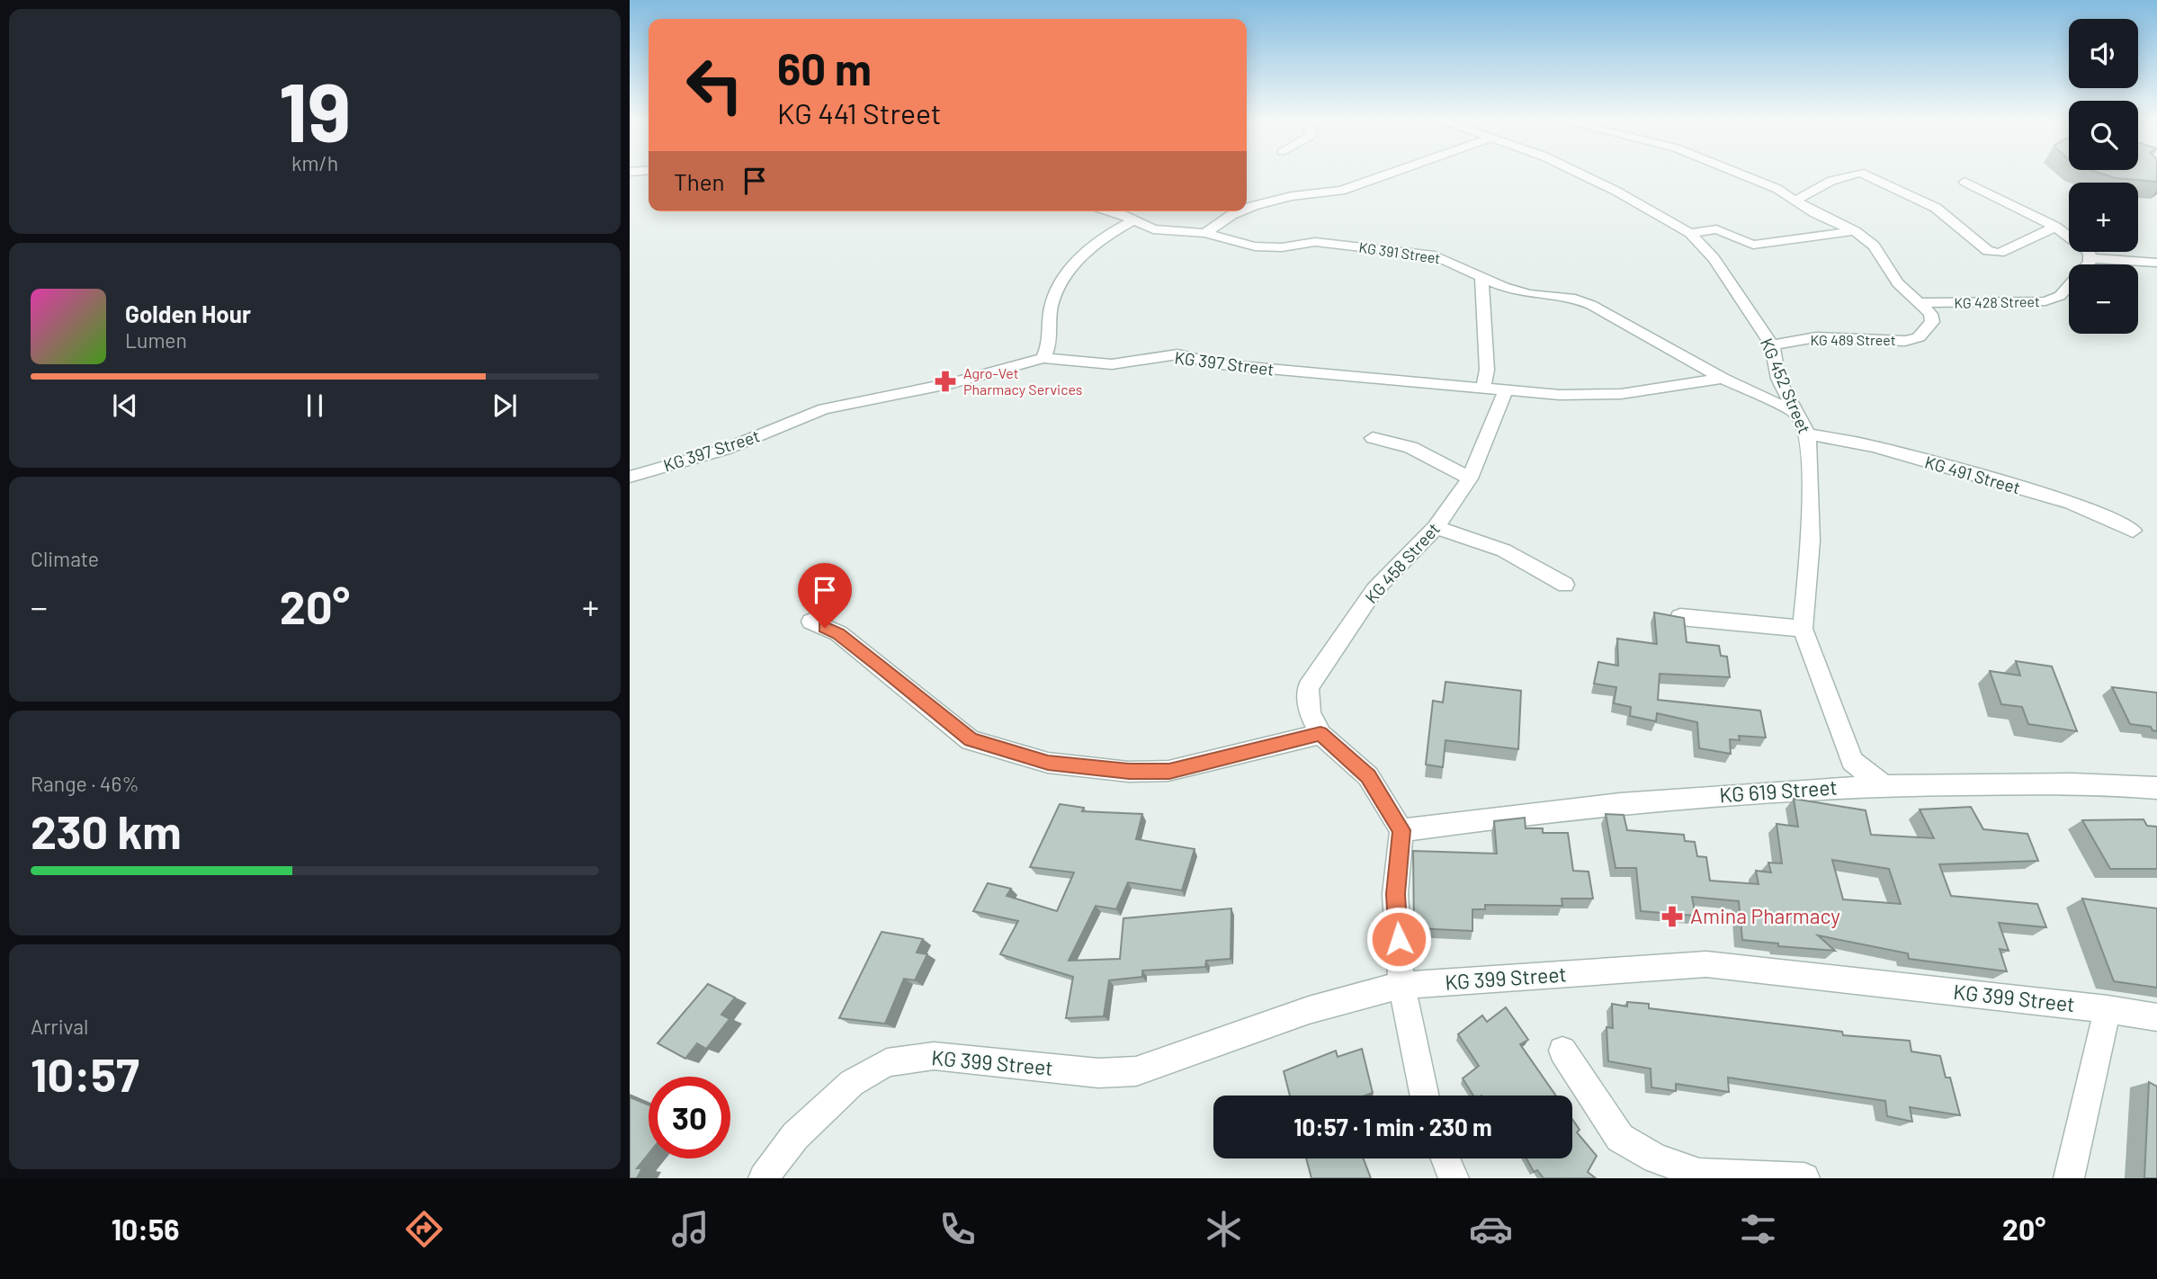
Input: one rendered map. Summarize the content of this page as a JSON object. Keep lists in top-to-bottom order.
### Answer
{
  "streets": {
    "street": [
      "KG 391 Street",
      "KG 428 Street",
      "KG 489 Street",
      "KG 397 Street",
      "KG 452 Street",
      "KG 491 Street",
      "KG 458 Street",
      "KG 619 Street",
      "KG 399 Street"
    ]
  },
  "crossings": [
    ["KG 391 Street", "KG 397 Street"],
    ["KG 391 Street", "KG 452 Street"],
    ["KG 428 Street", "KG 489 Street"],
    ["KG 489 Street", "KG 452 Street"],
    ["KG 397 Street", "KG 458 Street"],
    ["KG 452 Street", "KG 491 Street"],
    ["KG 452 Street", "KG 619 Street"]
  ],
  "places": {
    "pharmacy": ["Agro-Vet Pharmacy Services", "Amina Pharmacy"]
  },
  "page": {
    "tile": [
      ["19", "km/h"],
      "Climate",
      ["Range · 46%", "230 km"],
      ["Arrival", "10:57"]
    ],
    "map_buttons": ["+", "−"],
    "turn": ["60 m", "KG 441 Street"],
    "then": "Then",
    "song": ["Golden Hour", "Lumen"],
    "heat": ["−", "20°", "+"],
    "limit": "30",
    "trip": "10:57 · 1 min · 230 m",
    "tabs": ["10:56", "20°"]
  }
}
